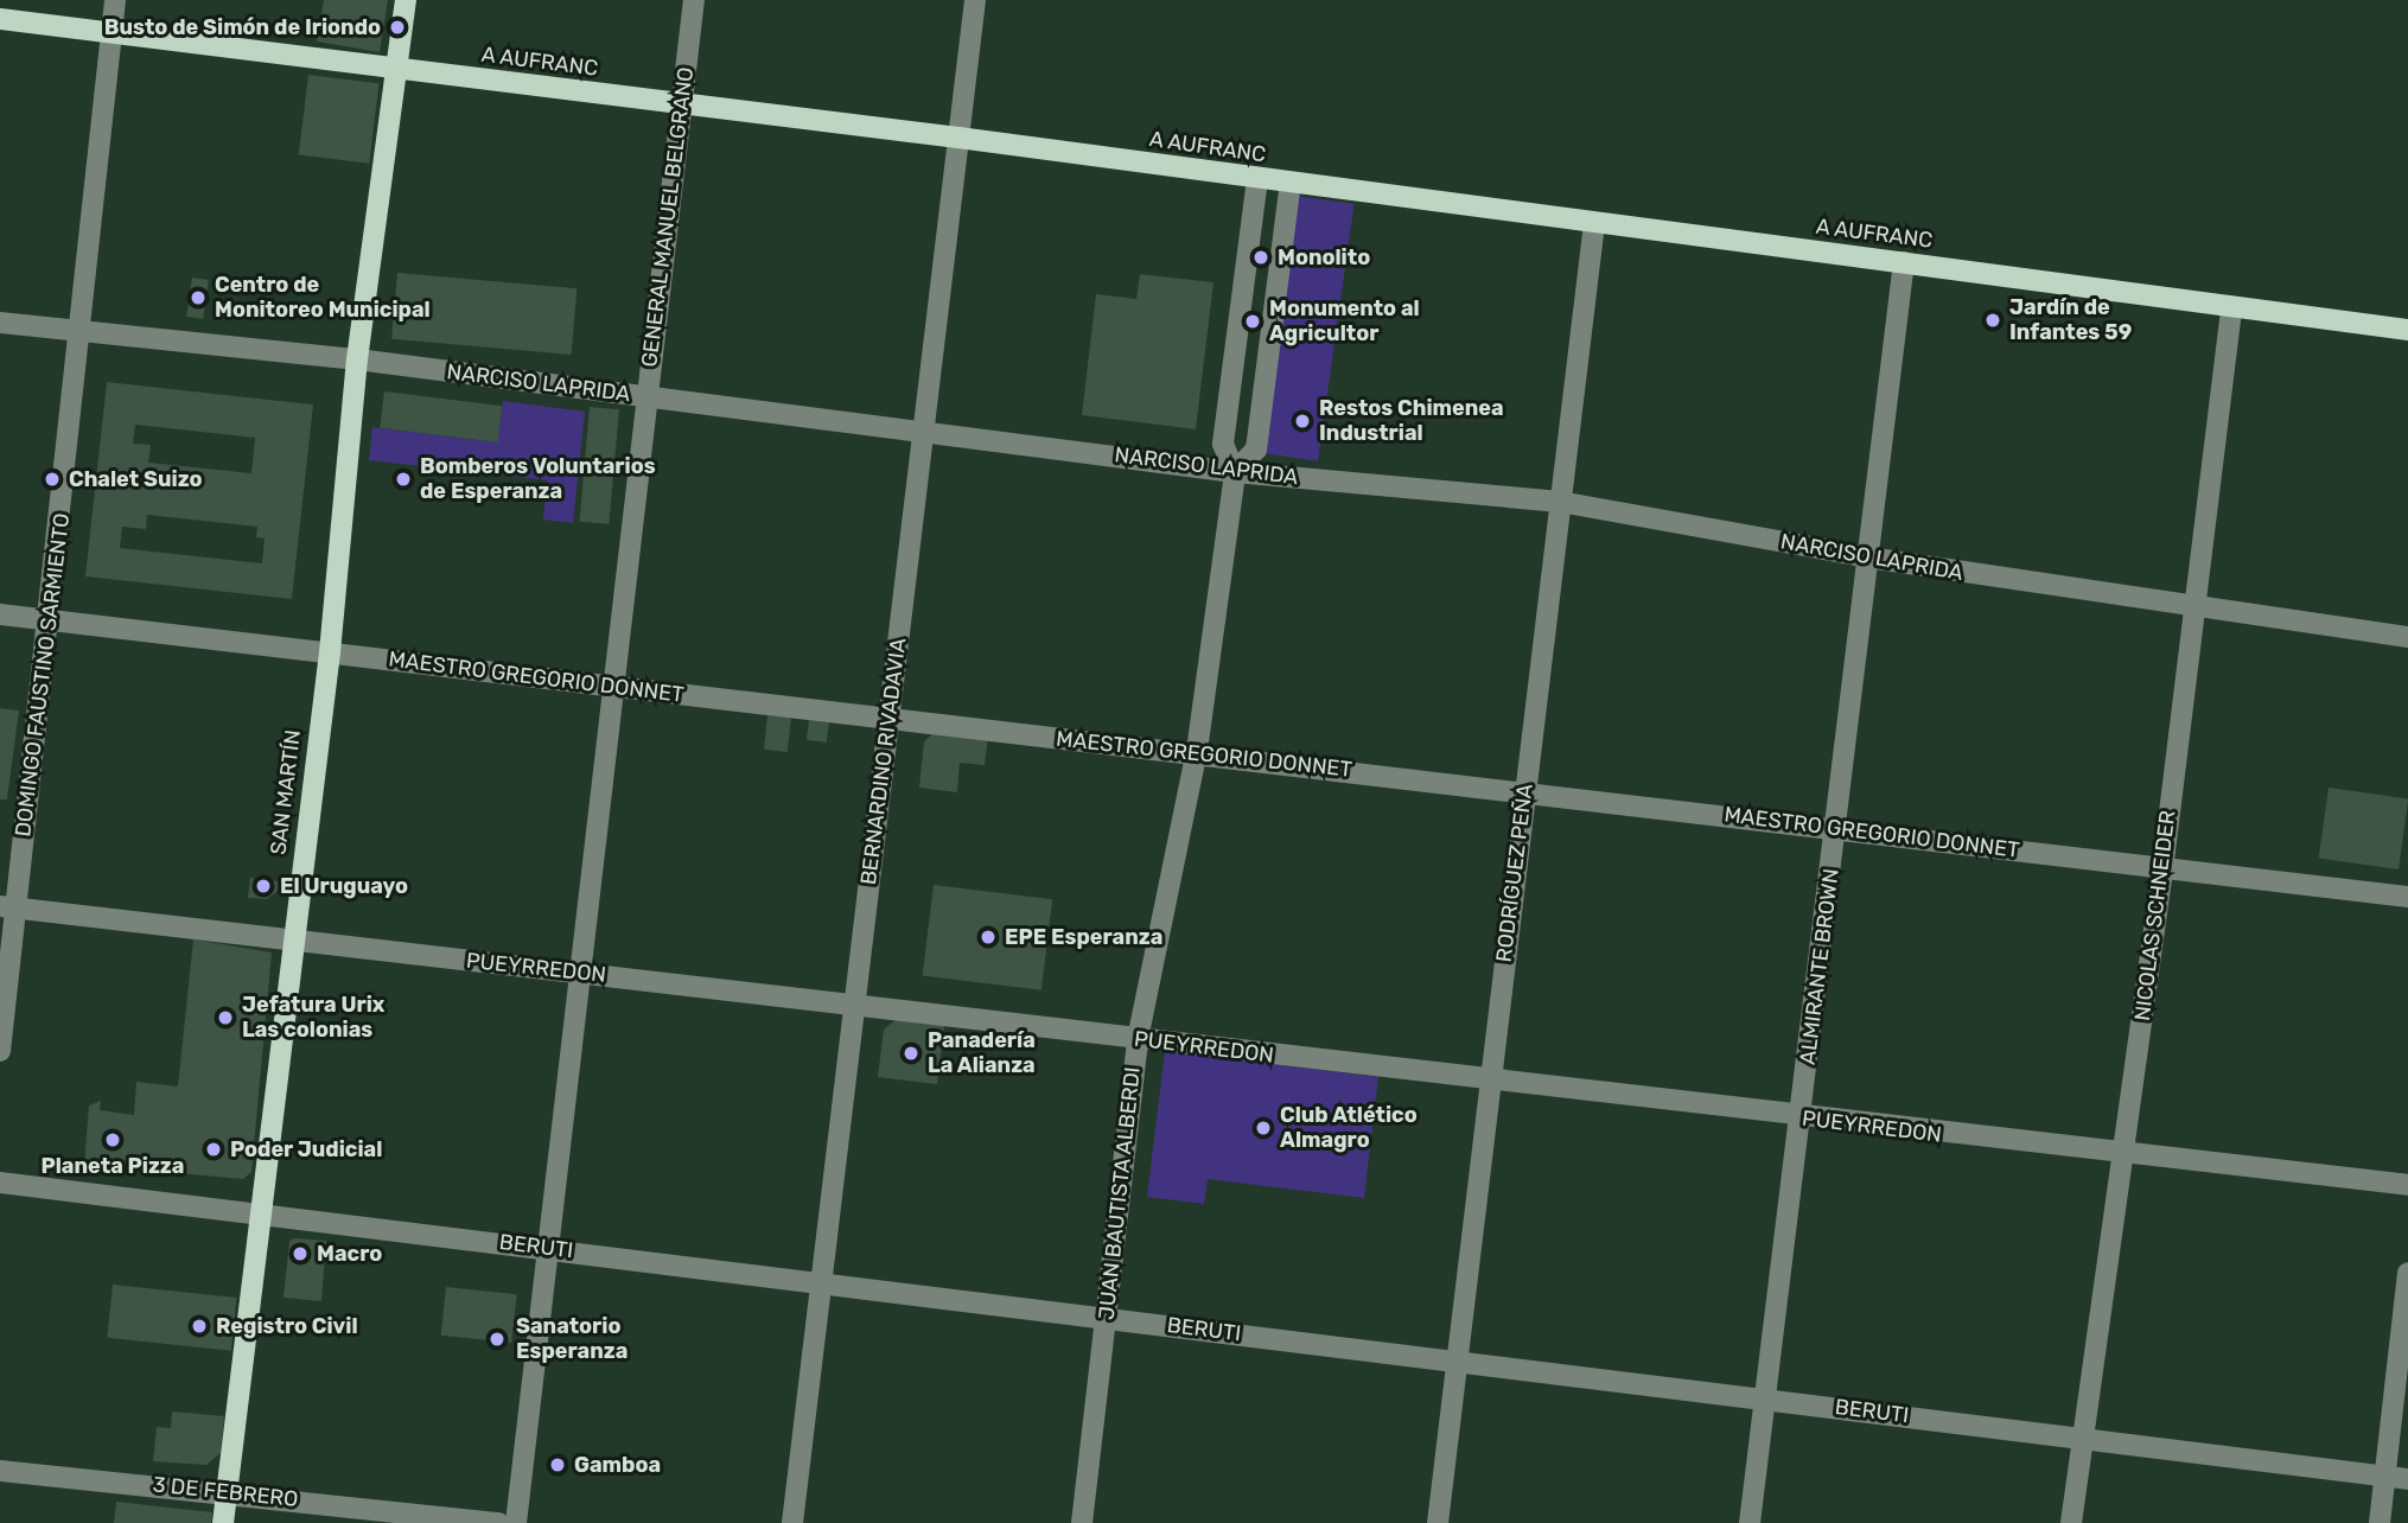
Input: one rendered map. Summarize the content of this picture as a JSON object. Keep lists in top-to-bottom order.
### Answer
{
  "streets": {
    "main road": ["A AUFRANC", "SAN MARTÍN"],
    "street": [
      "GENERAL MANUEL BELGRANO",
      "NARCISO LAPRIDA",
      "DOMINGO FAUSTINO SARMIENTO",
      "MAESTRO GREGORIO DONNET",
      "BERNARDINO RIVADAVIA",
      "RODRÍGUEZ PEÑA",
      "NICOLAS SCHNEIDER",
      "ALMIRANTE BROWN",
      "PUEYRREDON",
      "JUAN BAUTISTA ALBERDI",
      "BERUTI",
      "3 DE FEBRERO"
    ]
  },
  "crossings": [
    ["A AUFRANC", "GENERAL MANUEL BELGRANO"],
    ["A AUFRANC", "DOMINGO FAUSTINO SARMIENTO"],
    ["A AUFRANC", "BERNARDINO RIVADAVIA"],
    ["A AUFRANC", "SAN MARTÍN"],
    ["A AUFRANC", "RODRÍGUEZ PEÑA"],
    ["A AUFRANC", "NICOLAS SCHNEIDER"],
    ["A AUFRANC", "ALMIRANTE BROWN"],
    ["A AUFRANC", "JUAN BAUTISTA ALBERDI"],
    ["GENERAL MANUEL BELGRANO", "NARCISO LAPRIDA"],
    ["GENERAL MANUEL BELGRANO", "MAESTRO GREGORIO DONNET"],
    ["GENERAL MANUEL BELGRANO", "PUEYRREDON"],
    ["GENERAL MANUEL BELGRANO", "BERUTI"],
    ["NARCISO LAPRIDA", "DOMINGO FAUSTINO SARMIENTO"],
    ["NARCISO LAPRIDA", "BERNARDINO RIVADAVIA"],
    ["NARCISO LAPRIDA", "SAN MARTÍN"],
    ["NARCISO LAPRIDA", "RODRÍGUEZ PEÑA"],
    ["NARCISO LAPRIDA", "NICOLAS SCHNEIDER"],
    ["NARCISO LAPRIDA", "ALMIRANTE BROWN"],
    ["NARCISO LAPRIDA", "JUAN BAUTISTA ALBERDI"],
    ["DOMINGO FAUSTINO SARMIENTO", "MAESTRO GREGORIO DONNET"],
    ["DOMINGO FAUSTINO SARMIENTO", "PUEYRREDON"],
    ["MAESTRO GREGORIO DONNET", "BERNARDINO RIVADAVIA"],
    ["MAESTRO GREGORIO DONNET", "SAN MARTÍN"],
    ["MAESTRO GREGORIO DONNET", "RODRÍGUEZ PEÑA"],
    ["MAESTRO GREGORIO DONNET", "NICOLAS SCHNEIDER"],
    ["MAESTRO GREGORIO DONNET", "ALMIRANTE BROWN"],
    ["MAESTRO GREGORIO DONNET", "JUAN BAUTISTA ALBERDI"],
    ["BERNARDINO RIVADAVIA", "PUEYRREDON"],
    ["BERNARDINO RIVADAVIA", "BERUTI"],
    ["SAN MARTÍN", "PUEYRREDON"],
    ["SAN MARTÍN", "BERUTI"],
    ["SAN MARTÍN", "3 DE FEBRERO"],
    ["RODRÍGUEZ PEÑA", "PUEYRREDON"],
    ["RODRÍGUEZ PEÑA", "BERUTI"],
    ["NICOLAS SCHNEIDER", "PUEYRREDON"],
    ["NICOLAS SCHNEIDER", "BERUTI"],
    ["ALMIRANTE BROWN", "PUEYRREDON"],
    ["ALMIRANTE BROWN", "BERUTI"],
    ["PUEYRREDON", "JUAN BAUTISTA ALBERDI"],
    ["JUAN BAUTISTA ALBERDI", "BERUTI"]
  ],
  "places": [
    "Busto de Simón de Iriondo",
    "Monolito",
    "Centro de Monitoreo Municipal",
    "Jardín de Infantes 59",
    "Monumento al Agricultor",
    "Restos Chimenea Industrial",
    "Chalet Suizo",
    "Bomberos Voluntarios de Esperanza",
    "El Uruguayo",
    "EPE Esperanza",
    "Jefatura Urix Las colonias",
    "Panadería La Alianza",
    "Club Atlético Almagro",
    "Planeta Pizza",
    "Poder Judicial",
    "Macro",
    "Registro Civil",
    "Sanatorio Esperanza",
    "Gamboa"
  ]
}
